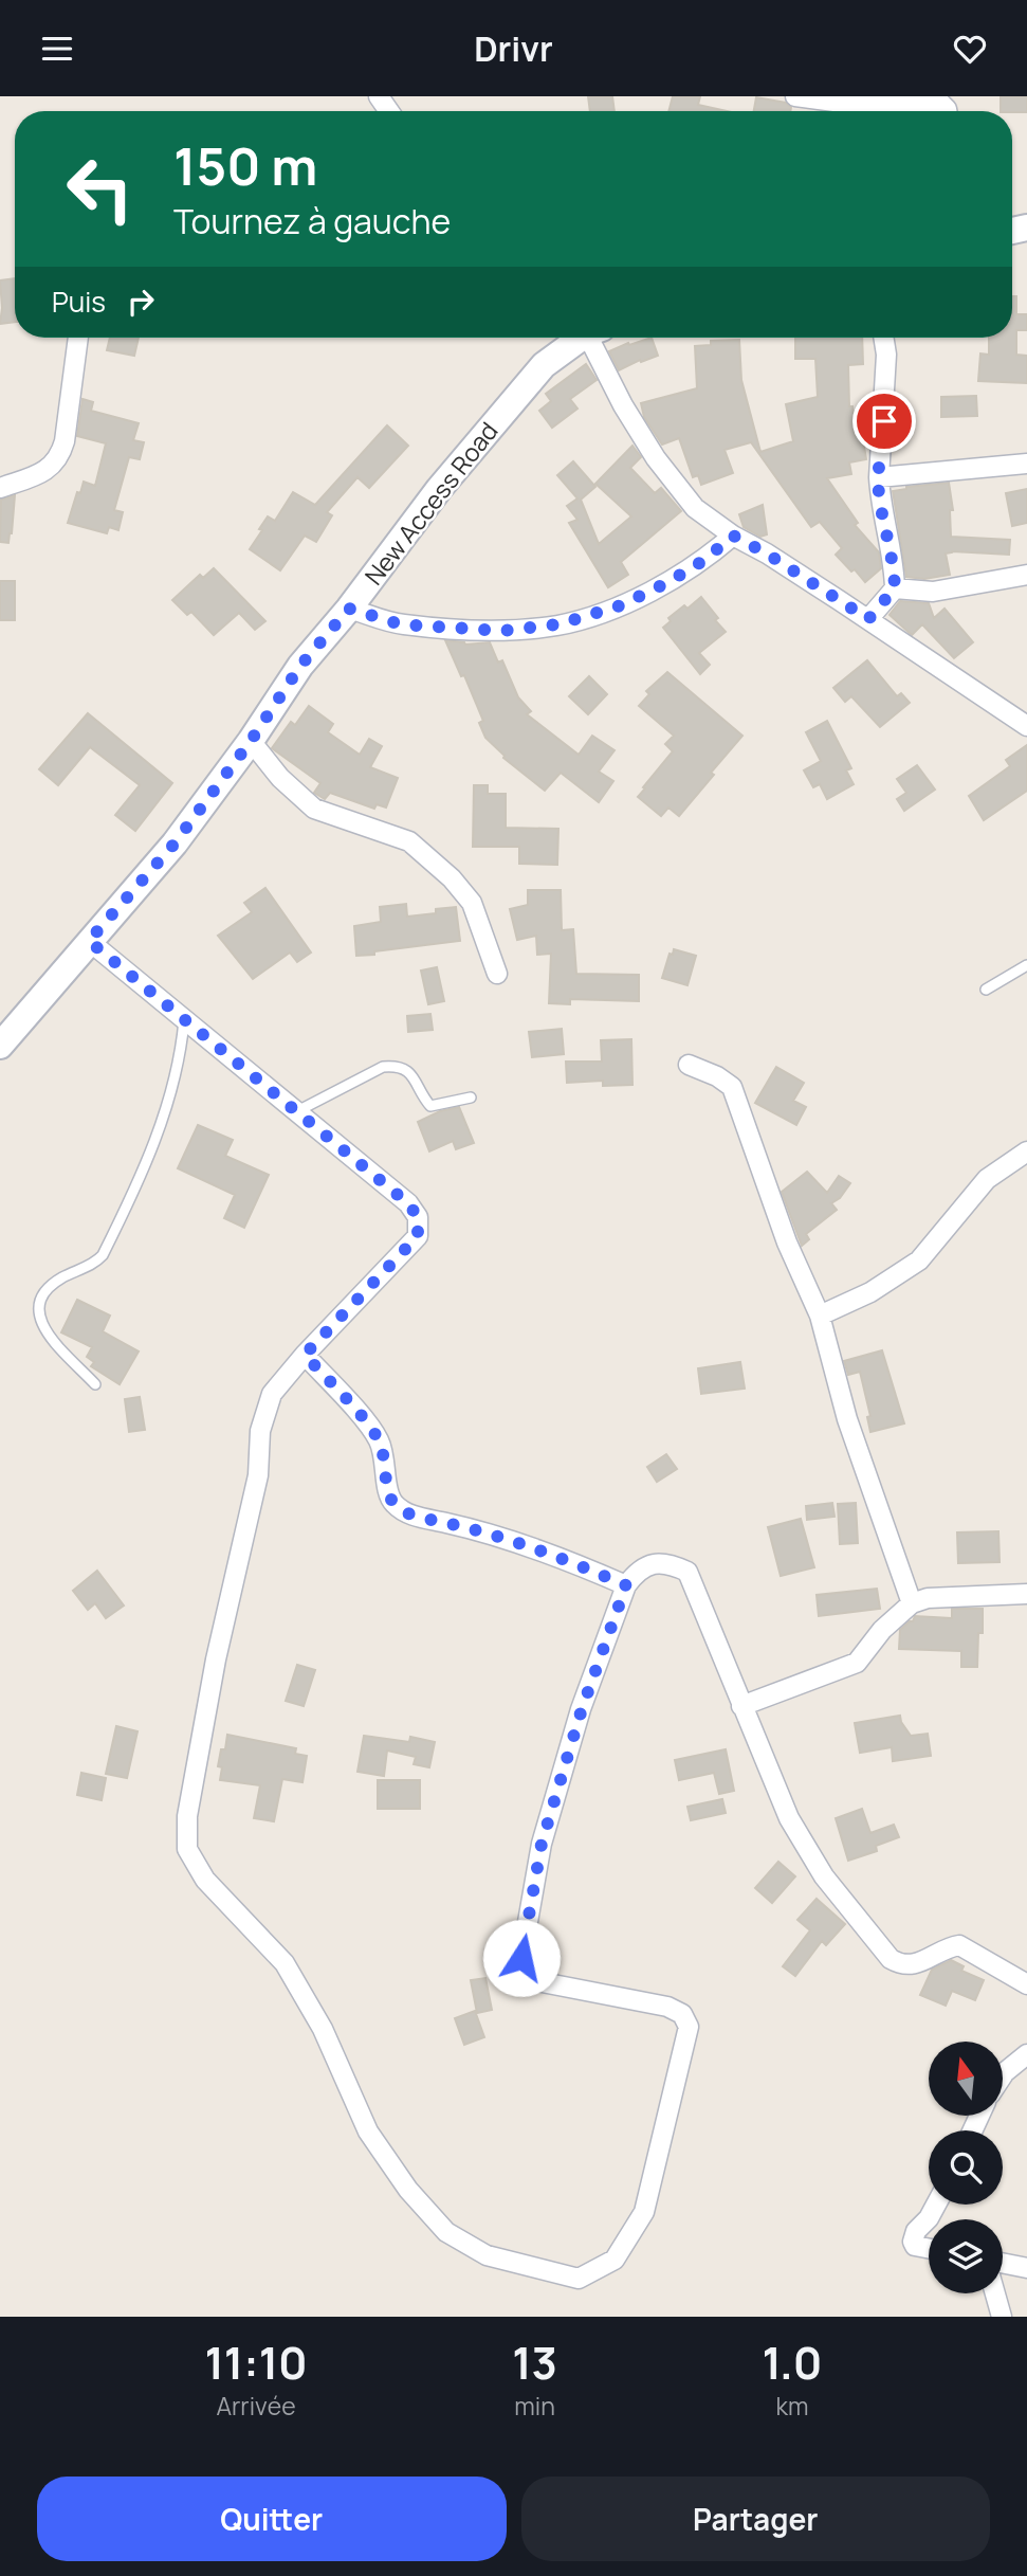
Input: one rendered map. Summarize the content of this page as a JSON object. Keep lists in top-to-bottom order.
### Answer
{
  "streets": {
    "main road": ["New Access Road"]
  },
  "north": "top",
  "page": {
    "header": "Drivr",
    "turn": ["150 m", "Tournez à gauche"],
    "then": "Puis",
    "eta": [
      "11:10",
      "Arrivée",
      "13",
      "min",
      "1.0",
      "km"
    ],
    "buttons": ["Quitter", "Partager"]
  }
}
